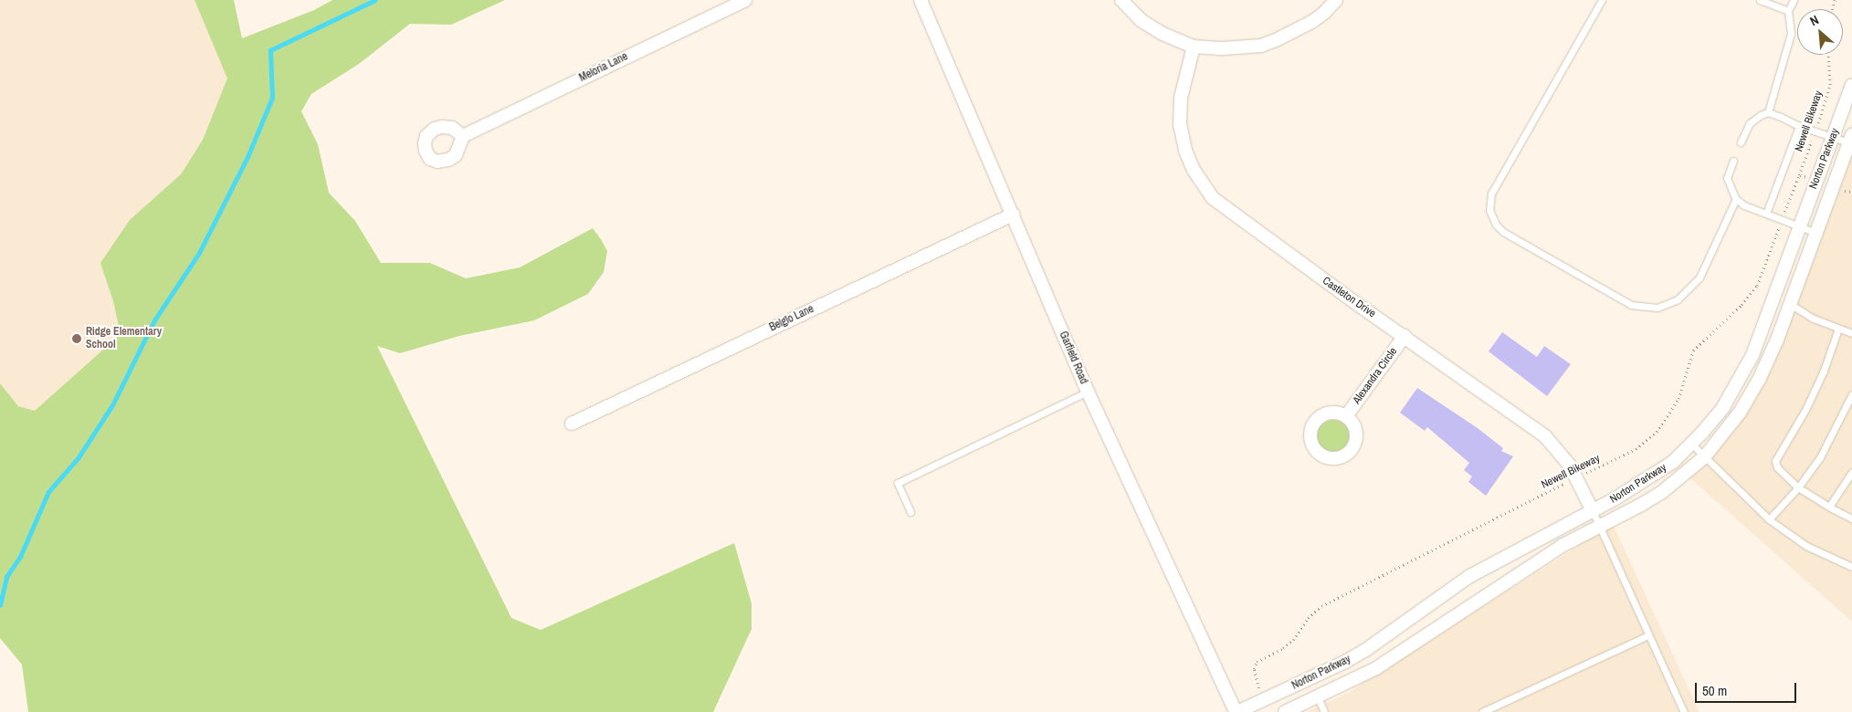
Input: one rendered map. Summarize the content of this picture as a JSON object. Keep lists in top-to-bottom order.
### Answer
{
  "streets": {
    "street": [
      "Meloria Lane",
      "Norton Parkway",
      "Castleton Drive",
      "Belglo Lane",
      "Garfield Road",
      "Alexandra Circle"
    ],
    "path": ["Newell Bikeway"]
  },
  "crossings": [
    ["Newell Bikeway", "Castleton Drive"],
    ["Norton Parkway", "Castleton Drive"],
    ["Norton Parkway", "Garfield Road"],
    ["Castleton Drive", "Alexandra Circle"],
    ["Belglo Lane", "Garfield Road"]
  ],
  "places": ["Ridge Elementary School"],
  "scale_bar": "50 m",
  "north": "top left"
}
